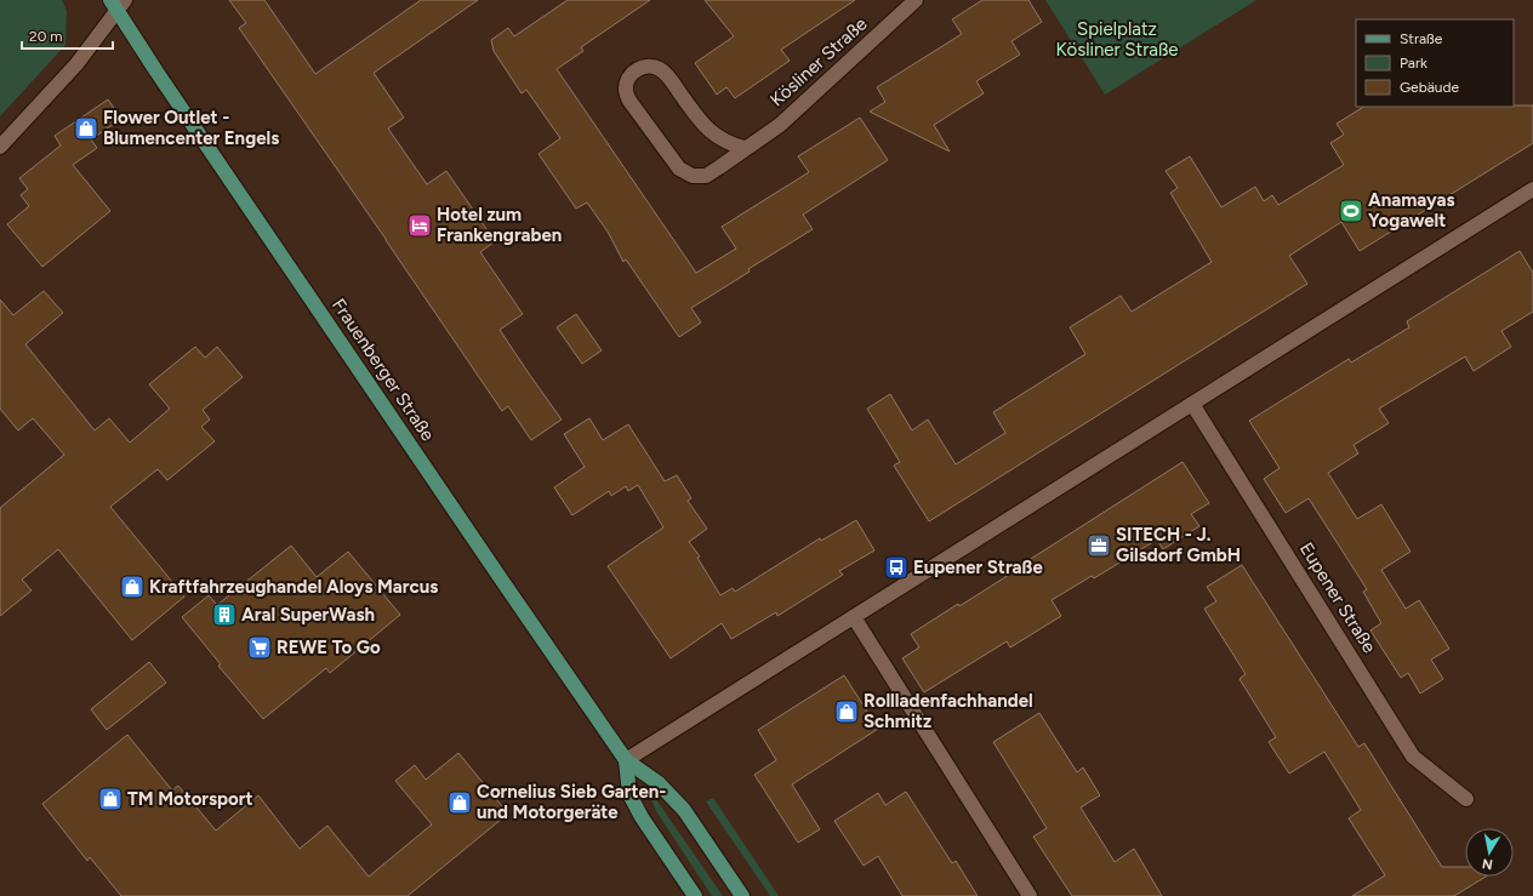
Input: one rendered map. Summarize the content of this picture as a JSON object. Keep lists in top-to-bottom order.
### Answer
{
  "streets": {
    "main road": ["Frauenberger Straße"],
    "street": ["Kösliner Straße", "Eupener Straße"]
  },
  "parks": ["Spielplatz Kösliner Straße"],
  "places": {
    "shop": [
      "Flower Outlet - Blumencenter Engels",
      "Kraftfahrzeughandel Aloys Marcus",
      "Rollladenfachhandel Schmitz",
      "TM Motorsport",
      "Cornelius Sieb Garten- und Motorgeräte"
    ],
    "sports": ["Anamayas Yogawelt"],
    "hotel": ["Hotel zum Frankengraben"],
    "office": ["SITECH - J. Gilsdorf GmbH"],
    "bus stop": ["Eupener Straße"],
    "building": ["Aral SuperWash"],
    "supermarket": ["REWE To Go"]
  },
  "legend": ["Straße", "Park", "Gebäude"],
  "scale_bar": "20 m",
  "north": "bottom"
}
